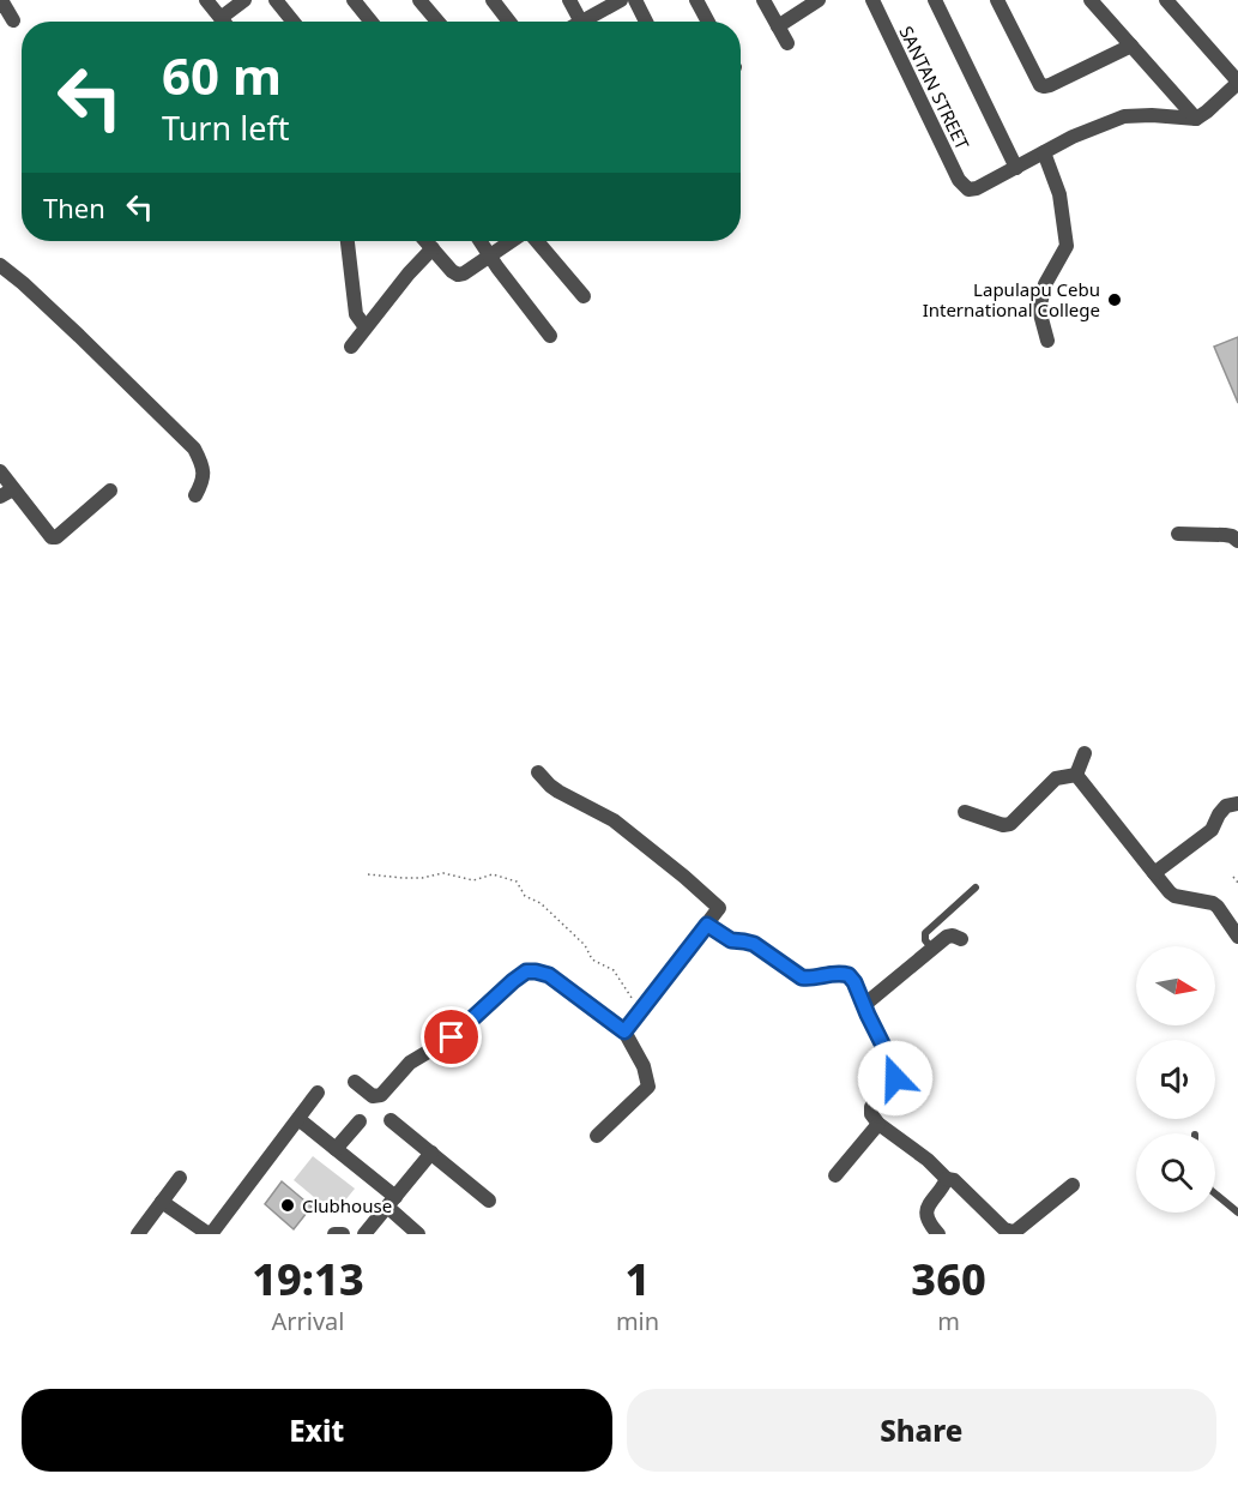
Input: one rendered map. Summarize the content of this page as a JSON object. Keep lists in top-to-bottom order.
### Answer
{
  "streets": {
    "street": ["SANTAN STREET"]
  },
  "places": ["Lapulapu Cebu International College", "Clubhouse"],
  "north": "right",
  "page": {
    "turn": ["60 m", "Turn left"],
    "then": "Then",
    "eta": [
      "19:13",
      "Arrival",
      "1",
      "min",
      "360",
      "m"
    ],
    "buttons": ["Exit", "Share"]
  }
}
